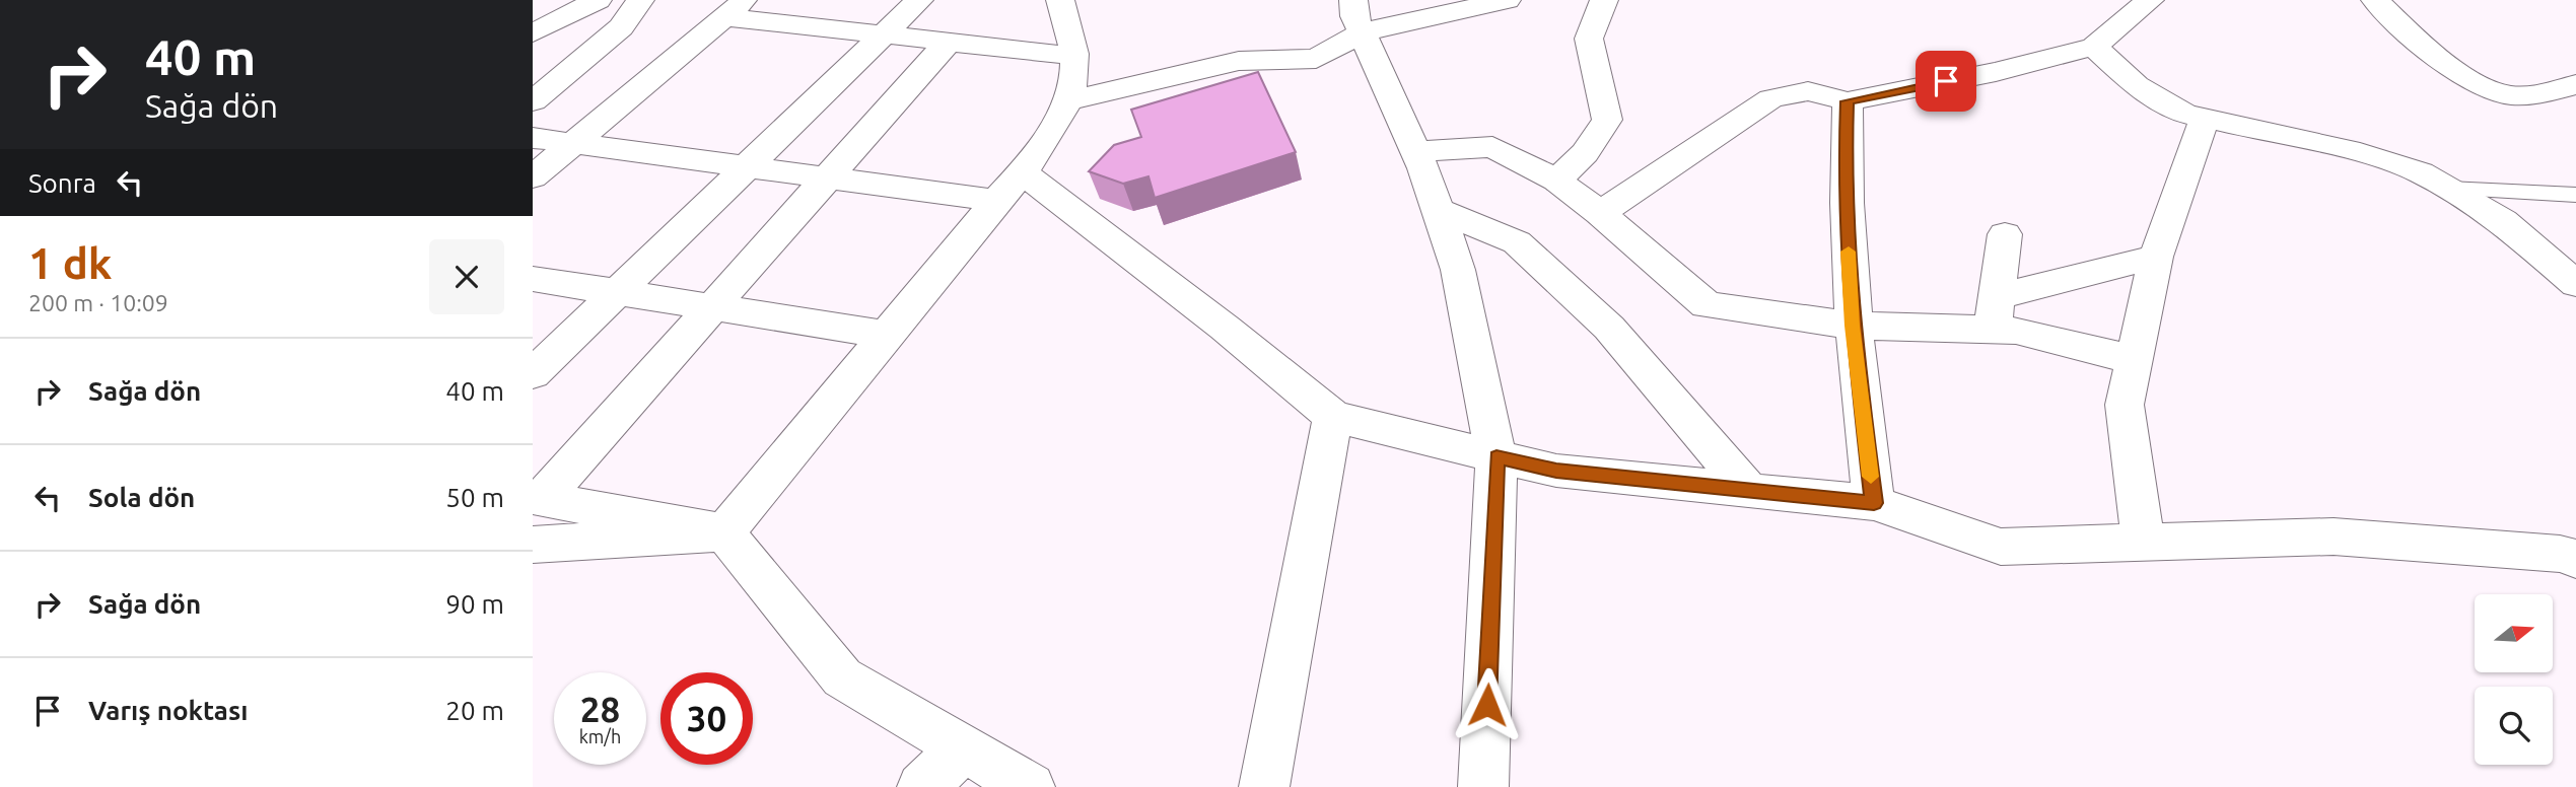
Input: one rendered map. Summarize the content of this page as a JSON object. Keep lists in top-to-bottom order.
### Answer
{
  "north": "right",
  "page": {
    "turn": ["40 m", "Sağa dön"],
    "then": "Sonra",
    "heading": ["1 dk", "200 m · 10:09"],
    "list": [
      {
        "name": "Sağa dön",
        "value": "40 m"
      },
      {
        "name": "Sola dön",
        "value": "50 m"
      },
      {
        "name": "Sağa dön",
        "value": "90 m"
      },
      {
        "name": "Varış noktası",
        "value": "20 m"
      }
    ],
    "speed": "28 km/h",
    "limit": "30"
  }
}
